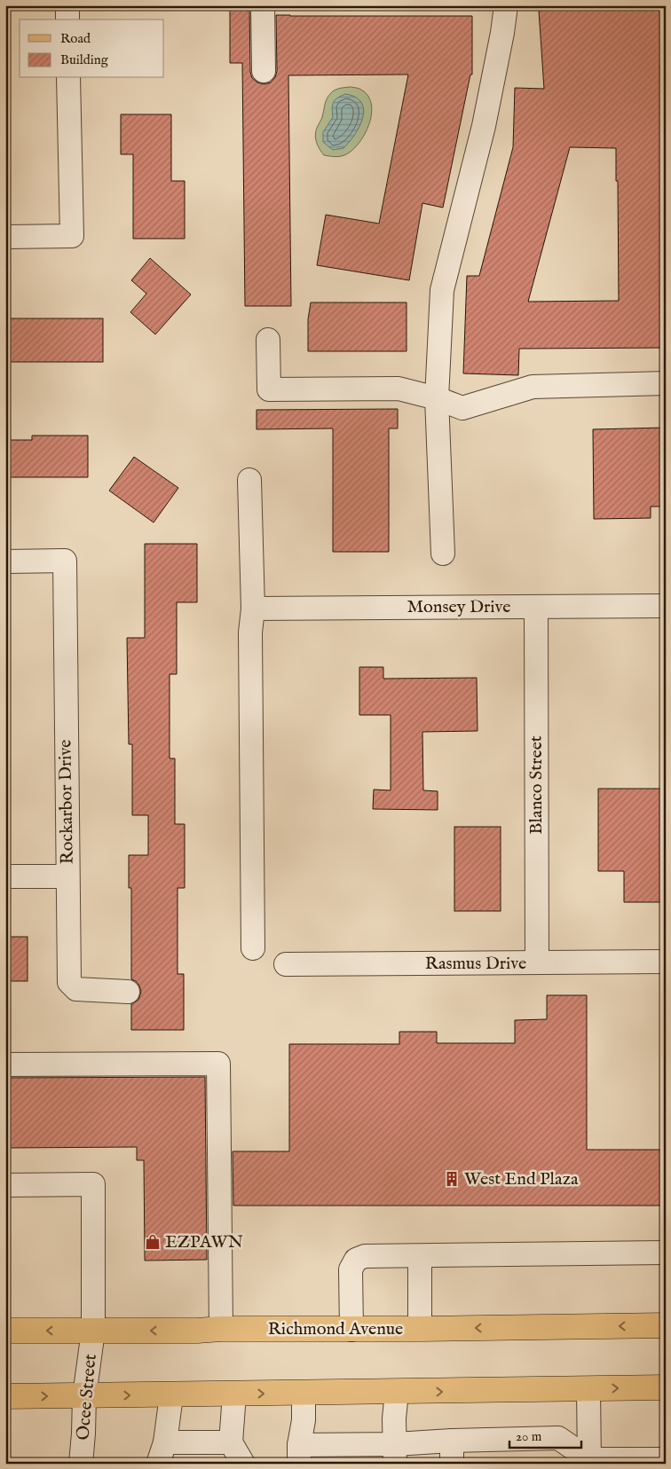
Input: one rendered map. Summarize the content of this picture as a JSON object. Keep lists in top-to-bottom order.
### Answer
{
  "streets": {
    "main road": ["Richmond Avenue"],
    "street": [
      "Monsey Drive",
      "Blanco Street",
      "Rockarbor Drive",
      "Rasmus Drive",
      "Ocee Street"
    ]
  },
  "crossings": [
    ["Monsey Drive", "Blanco Street"],
    ["Blanco Street", "Rasmus Drive"],
    ["Richmond Avenue", "Ocee Street"]
  ],
  "places": {
    "building": ["West End Plaza"],
    "shop": ["EZPAWN"]
  },
  "legend": ["Road", "Building"],
  "scale_bar": "20 m"
}
